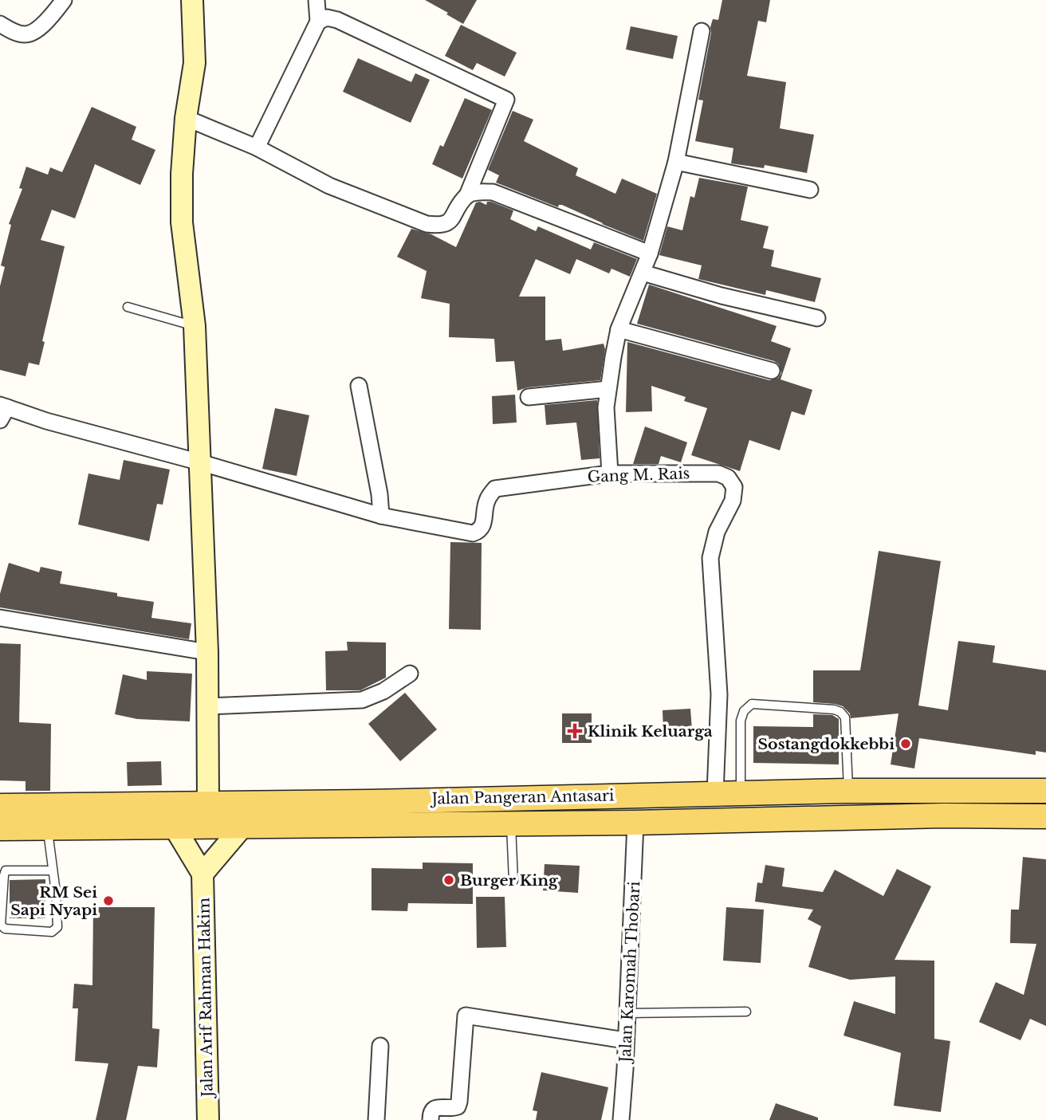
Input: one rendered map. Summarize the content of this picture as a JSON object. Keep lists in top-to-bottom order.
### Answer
{
  "streets": {
    "main road": ["Jalan Pangeran Antasari"],
    "street": ["Gang M. Rais", "Jalan Karomah Thobari", "Jalan Arif Rahman Hakim"]
  },
  "crossings": [
    ["Gang M. Rais", "Jalan Pangeran Antasari"],
    ["Jalan Pangeran Antasari", "Jalan Karomah Thobari"],
    ["Jalan Pangeran Antasari", "Jalan Arif Rahman Hakim"]
  ],
  "places": {
    "health": ["Klinik Keluarga"],
    "other": ["Sostangdokkebbi", "Burger King", "RM Sei Sapi Nyapi"]
  }
}
